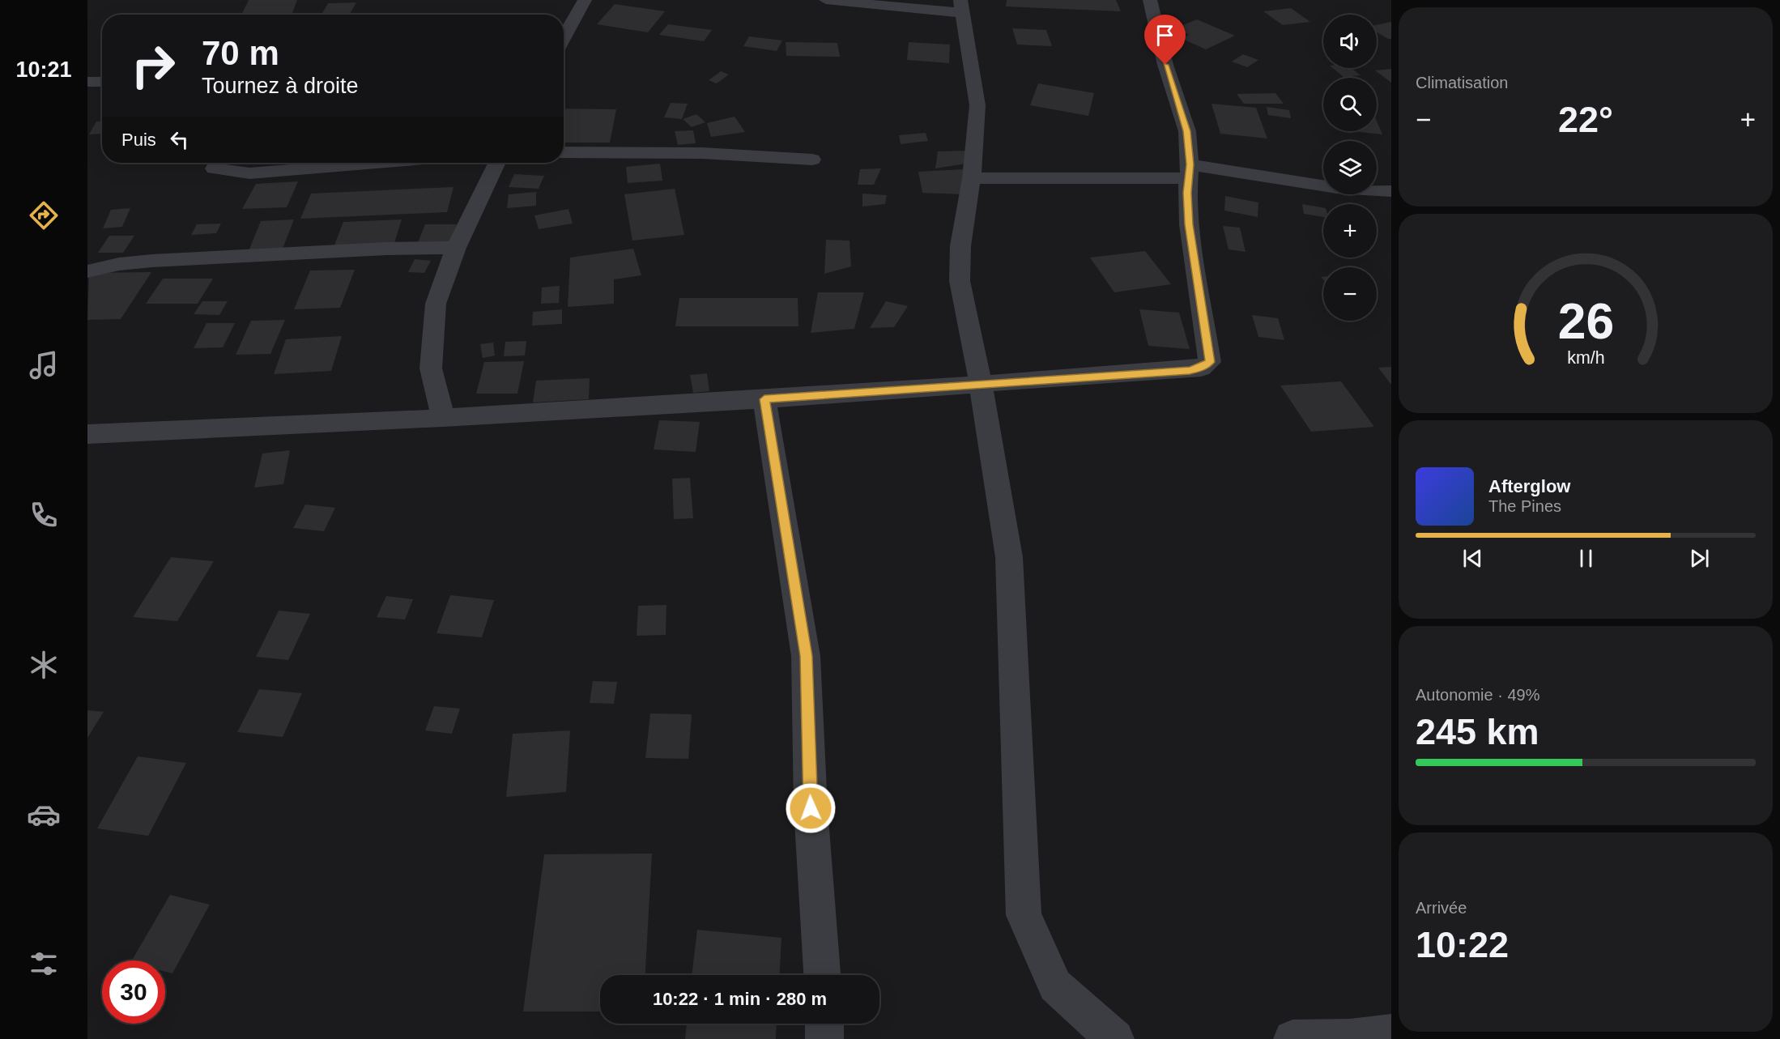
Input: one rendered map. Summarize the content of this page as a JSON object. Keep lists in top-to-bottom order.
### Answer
{
  "page": {
    "tabs": "10:21",
    "tile": [
      "Climatisation",
      ["Autonomie · 49%", "245 km"],
      ["Arrivée", "10:22"]
    ],
    "map_buttons": ["+", "−"],
    "turn": ["70 m", "Tournez à droite"],
    "heat": ["−", "22°", "+"],
    "then": "Puis",
    "song": ["Afterglow", "The Pines"],
    "limit": "30",
    "trip": "10:22 · 1 min · 280 m",
    "gauge": ["26", "km/h"]
  }
}
